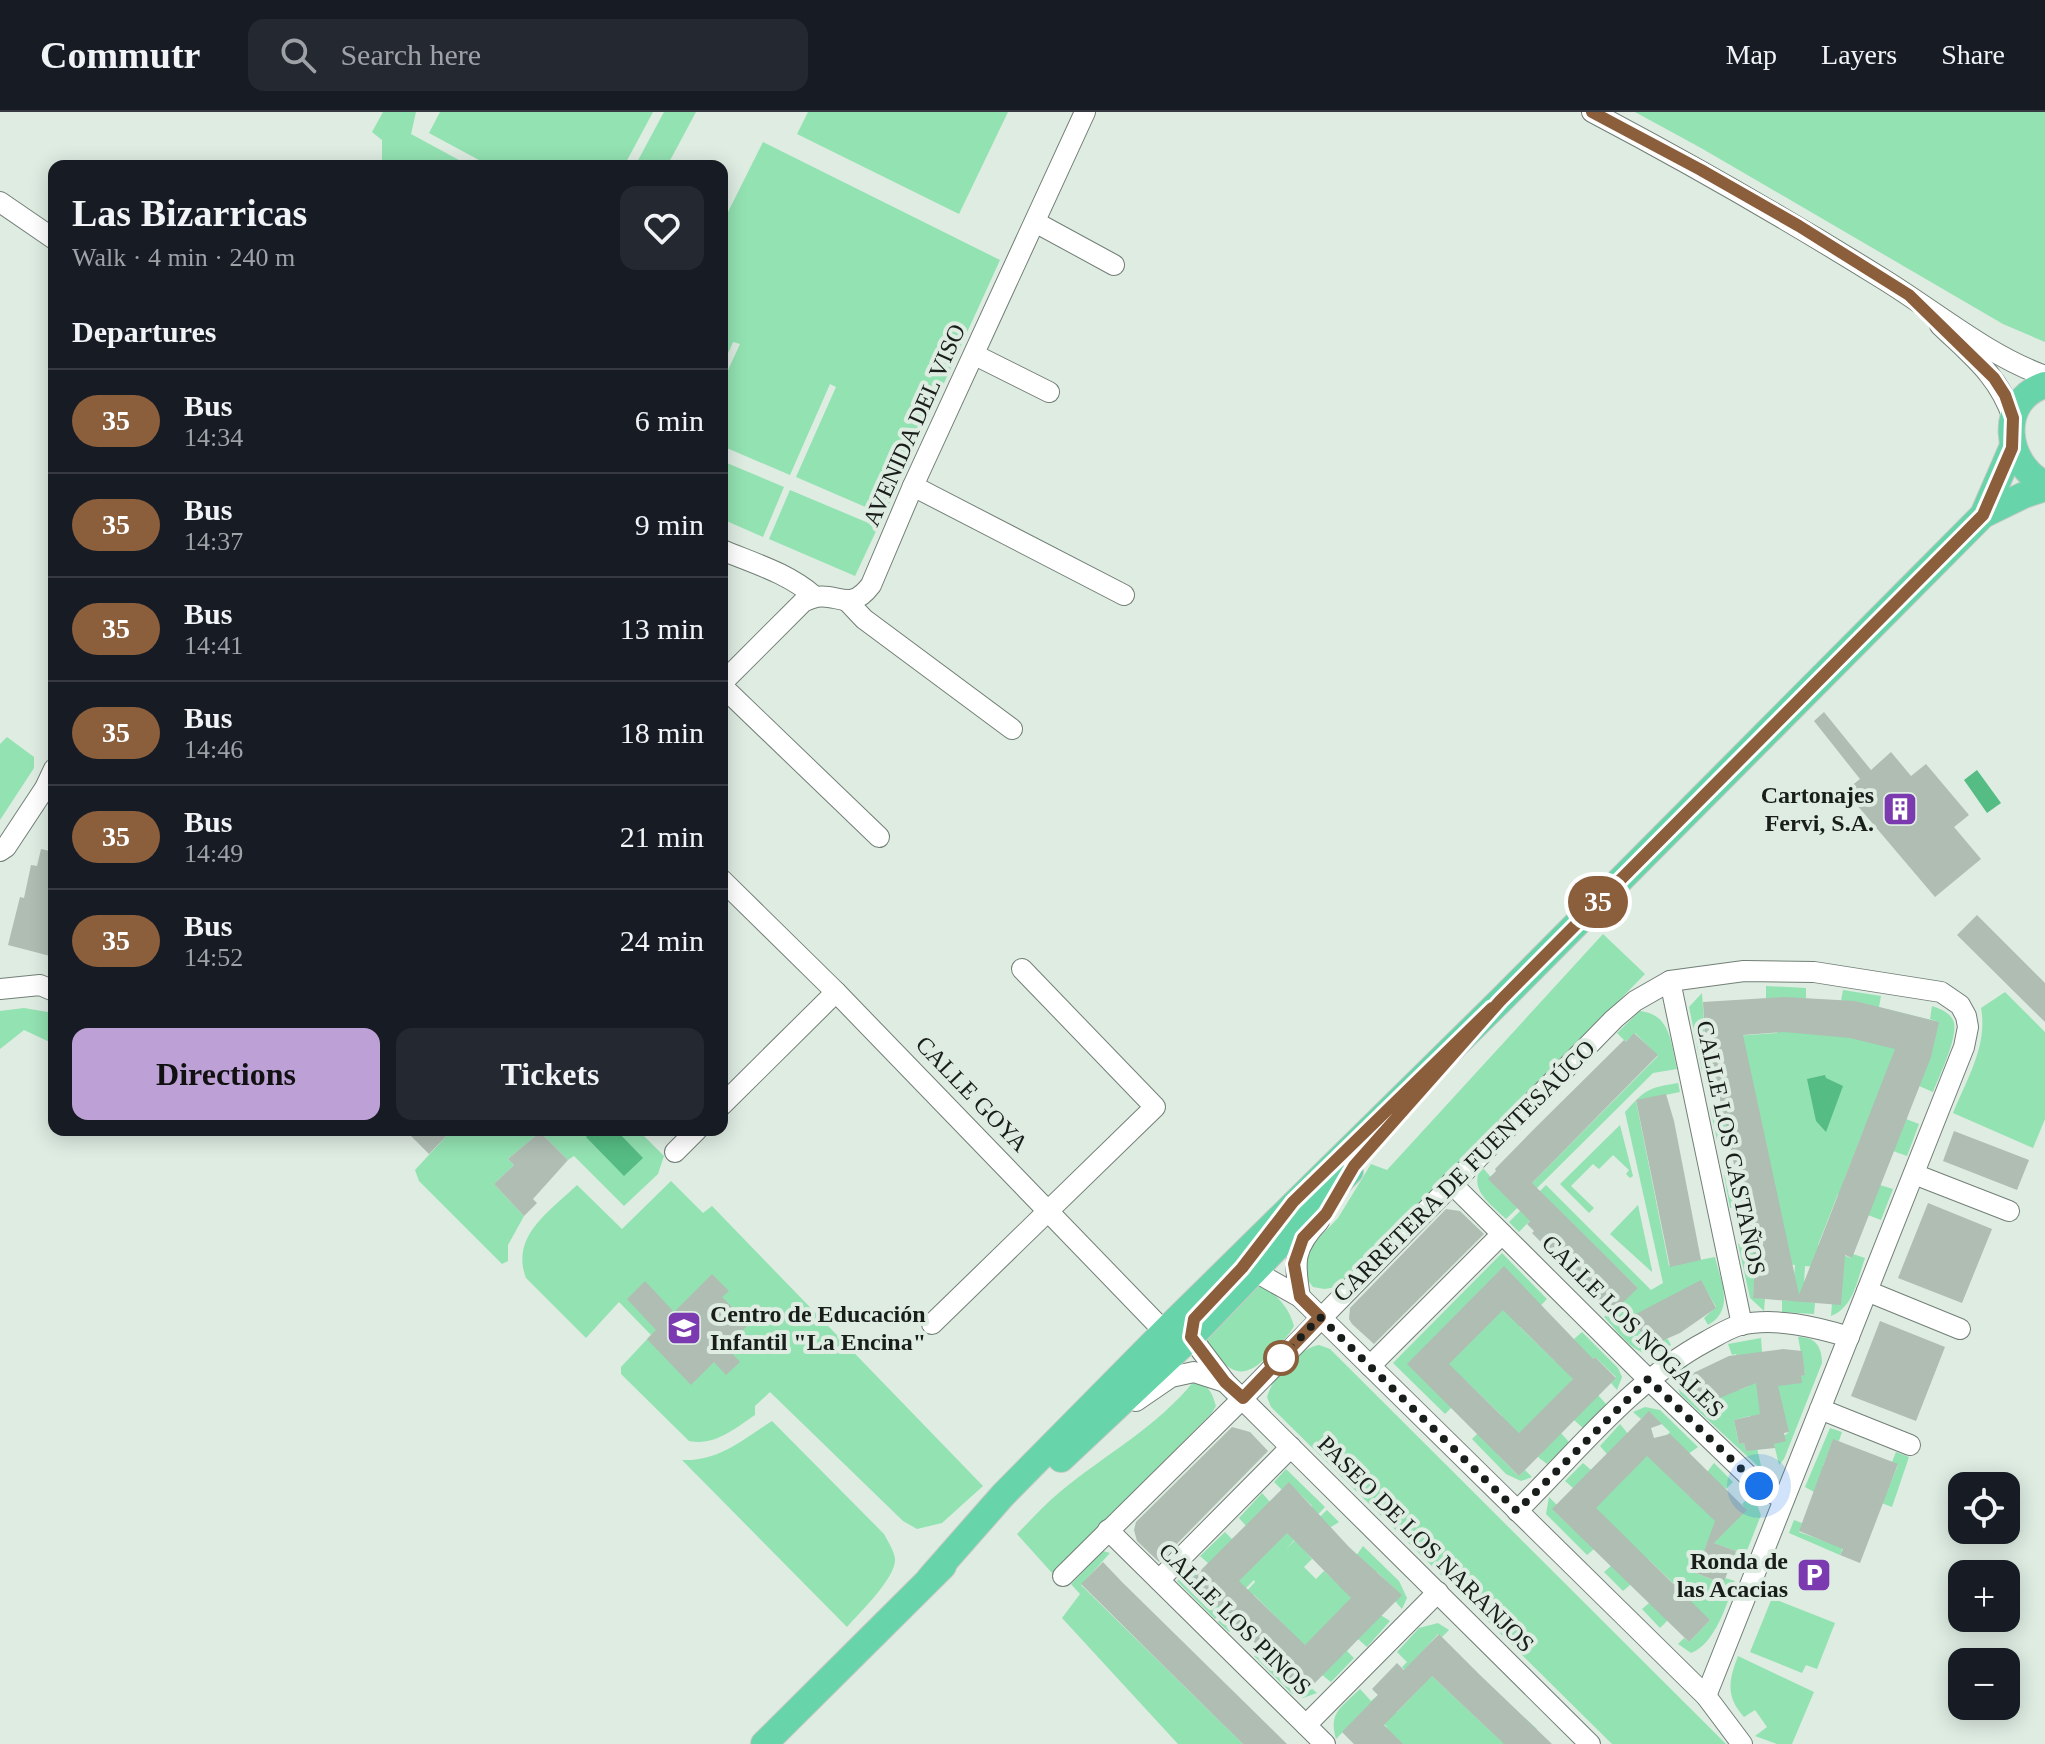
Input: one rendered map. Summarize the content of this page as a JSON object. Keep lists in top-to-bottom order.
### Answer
{
  "streets": {
    "street": [
      "AVENIDA DEL VISO",
      "CALLE GOYA",
      "CALLE LOS CASTAÑOS",
      "CARRETERA DE FUENTESAÚCO",
      "CALLE LOS NOGALES",
      "PASEO DE LOS NARANJOS",
      "CALLE LOS PINOS"
    ]
  },
  "crossings": [
    ["CALLE GOYA", "PASEO DE LOS NARANJOS"],
    ["CALLE LOS CASTAÑOS", "CARRETERA DE FUENTESAÚCO"],
    ["CARRETERA DE FUENTESAÚCO", "CALLE LOS NOGALES"],
    ["CARRETERA DE FUENTESAÚCO", "PASEO DE LOS NARANJOS"],
    ["CARRETERA DE FUENTESAÚCO", "CALLE LOS PINOS"]
  ],
  "places": {
    "building": ["Cartonajes Fervi, S.A."],
    "school or university": ["Centro de Educación Infantil \"La Encina\""],
    "parking": ["Ronda de las Acacias"]
  },
  "lines": ["bus line 35"],
  "page": {
    "header": "Commutr",
    "search": "Search here",
    "nav": ["Map", "Layers", "Share"],
    "on_map": "35",
    "heading": [
      ["Las Bizarricas", "Walk · 4 min · 240 m"],
      "Departures"
    ],
    "list": [
      {
        "mark": "35",
        "name": "Bus",
        "note": "14:34",
        "value": "6 min"
      },
      {
        "mark": "35",
        "name": "Bus",
        "note": "14:37",
        "value": "9 min"
      },
      {
        "mark": "35",
        "name": "Bus",
        "note": "14:41",
        "value": "13 min"
      },
      {
        "mark": "35",
        "name": "Bus",
        "note": "14:46",
        "value": "18 min"
      },
      {
        "mark": "35",
        "name": "Bus",
        "note": "14:49",
        "value": "21 min"
      },
      {
        "mark": "35",
        "name": "Bus",
        "note": "14:52",
        "value": "24 min"
      }
    ],
    "buttons": ["Directions", "Tickets"],
    "map_buttons": ["+", "−"]
  }
}
